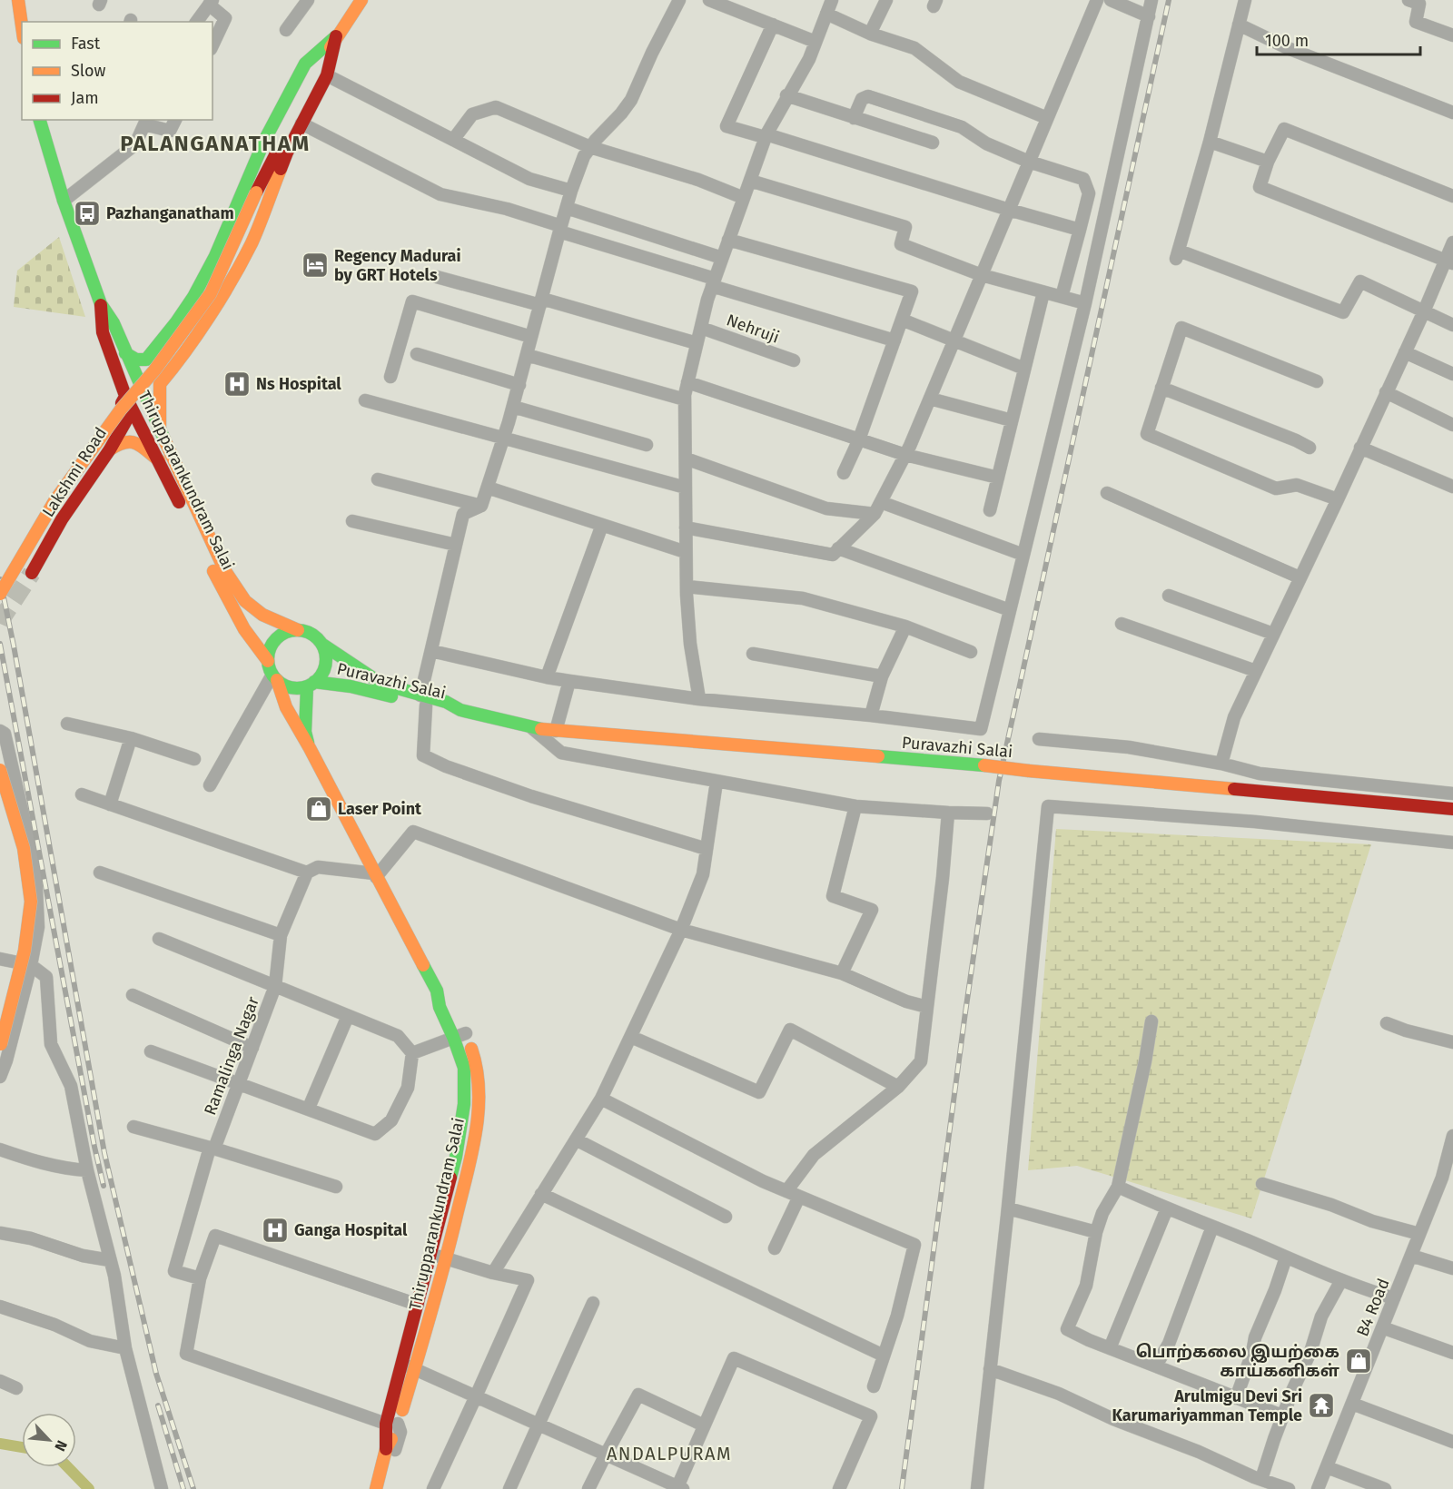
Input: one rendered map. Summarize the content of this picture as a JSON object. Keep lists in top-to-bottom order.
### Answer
{
  "streets": {
    "main road": ["Lakshmi Road", "Thirupparankundram Salai", "Puravazhi Salai"],
    "street": ["Nehruji", "Ramalinga Nagar", "B4 Road"]
  },
  "crossings": [
    ["Lakshmi Road", "Thirupparankundram Salai"],
    ["Thirupparankundram Salai", "Puravazhi Salai"]
  ],
  "districts": ["PALANGANATHAM", "ANDALPURAM"],
  "places": {
    "bus stop": ["Pazhanganatham"],
    "hotel": ["Regency Madurai by GRT Hotels"],
    "hospital": ["Ns Hospital", "Ganga Hospital"],
    "shop": ["Laser Point", "பொற்கலை இயற்கை காய்கனிகள்"],
    "temple": ["Arulmigu Devi Sri Karumariyamman Temple"]
  },
  "legend": ["Fast", "Slow", "Jam"],
  "scale_bar": "100 m",
  "north": "bottom right"
}
